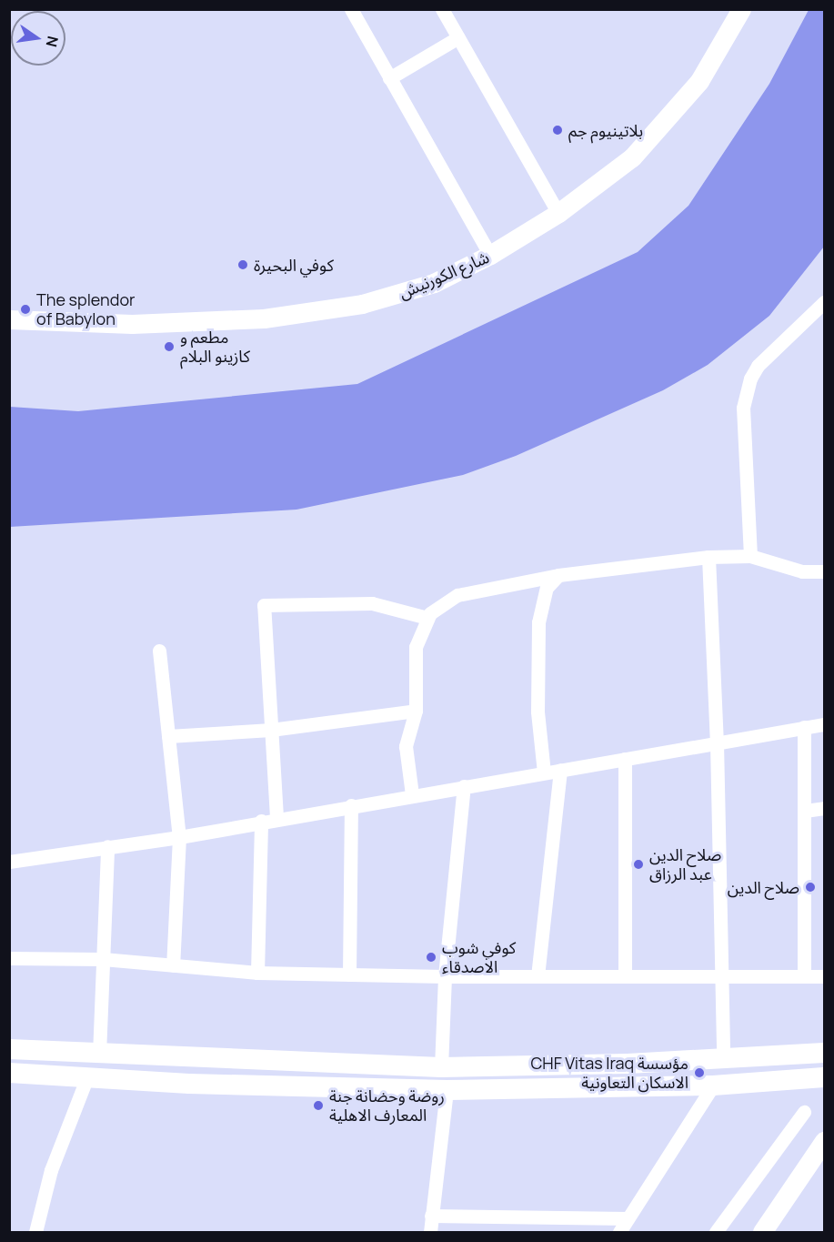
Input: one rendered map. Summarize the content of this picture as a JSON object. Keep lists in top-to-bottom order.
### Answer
{
  "streets": {
    "street": ["شارع الكورنيش"]
  },
  "places": [
    "بلاتينيوم جم",
    "كوفي البحيرة",
    "The splendor of Babylon",
    "مطعم و كازينو البلام",
    "صلاح الدين عبد الرزاق",
    "صلاح الدين",
    "كوفي شوب الاصدقاء",
    "CHF Vitas Iraq مؤسسة الاسكان التعاونية",
    "روضة وحضانة جنة المعارف الاهلية"
  ],
  "north": "right"
}
